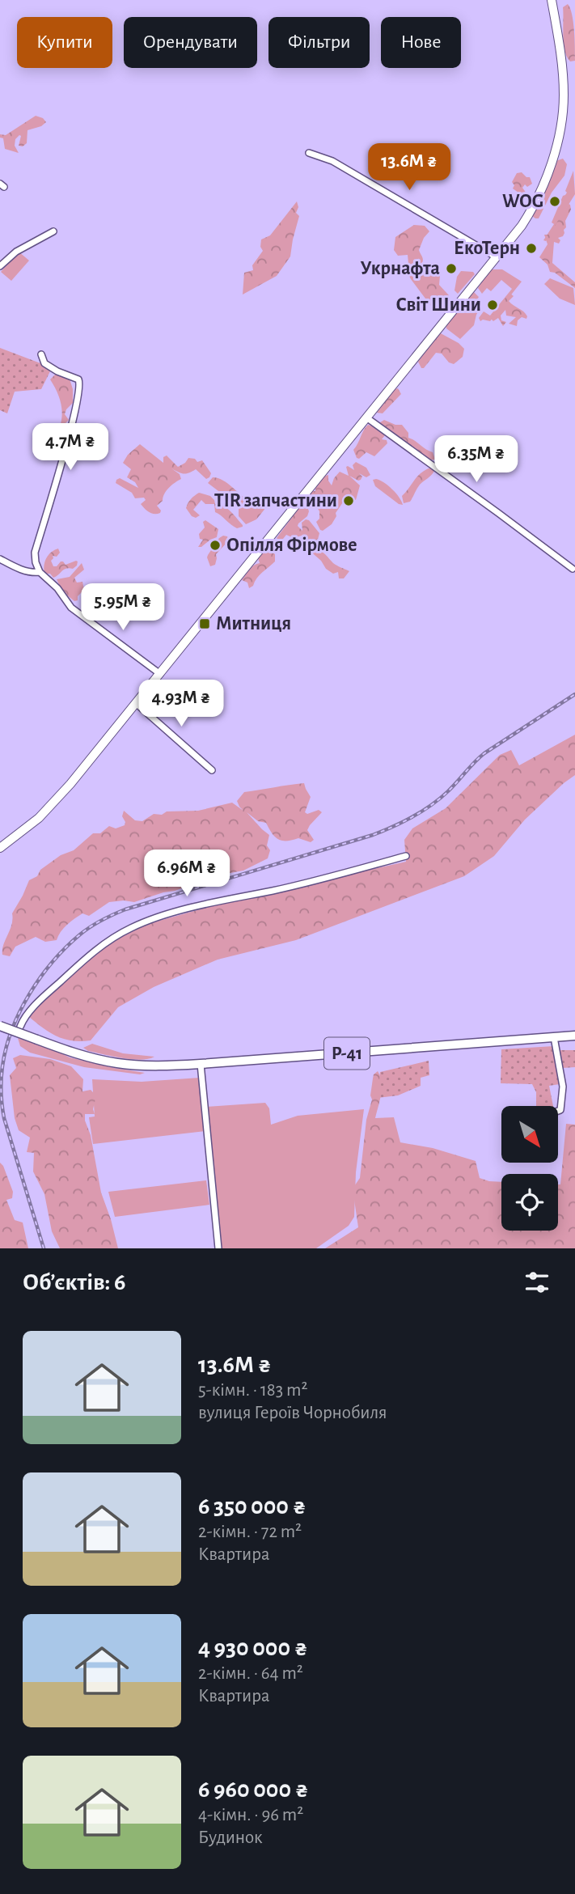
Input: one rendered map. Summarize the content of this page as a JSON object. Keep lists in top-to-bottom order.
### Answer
{
  "streets": {
    "main road": ["Р-41"]
  },
  "places": {
    "other": [
      "WOG",
      "ЕкоТерн",
      "Укрнафта",
      "Світ Шини",
      "TIR запчастини",
      "Опілля Фірмове"
    ],
    "transit": ["Митниця"]
  },
  "north": "bottom right",
  "page": {
    "chip": [
      "Купити",
      "Орендувати",
      "Фільтри",
      "Нове"
    ],
    "price": [
      "13.6M ₴",
      "4.7M ₴",
      "6.35M ₴",
      "5.95M ₴",
      "4.93M ₴",
      "6.96M ₴"
    ],
    "heading": "Об’єктів: 6",
    "list": [
      {
        "name": "13.6M ₴",
        "note": "5-кімн. · 183 m² · вулиця Героїв Чорнобиля"
      },
      {
        "name": "6 350 000 ₴",
        "note": "2-кімн. · 72 m² · Квартира"
      },
      {
        "name": "4 930 000 ₴",
        "note": "2-кімн. · 64 m² · Квартира"
      },
      {
        "name": "6 960 000 ₴",
        "note": "4-кімн. · 96 m² · Будинок"
      }
    ]
  }
}
